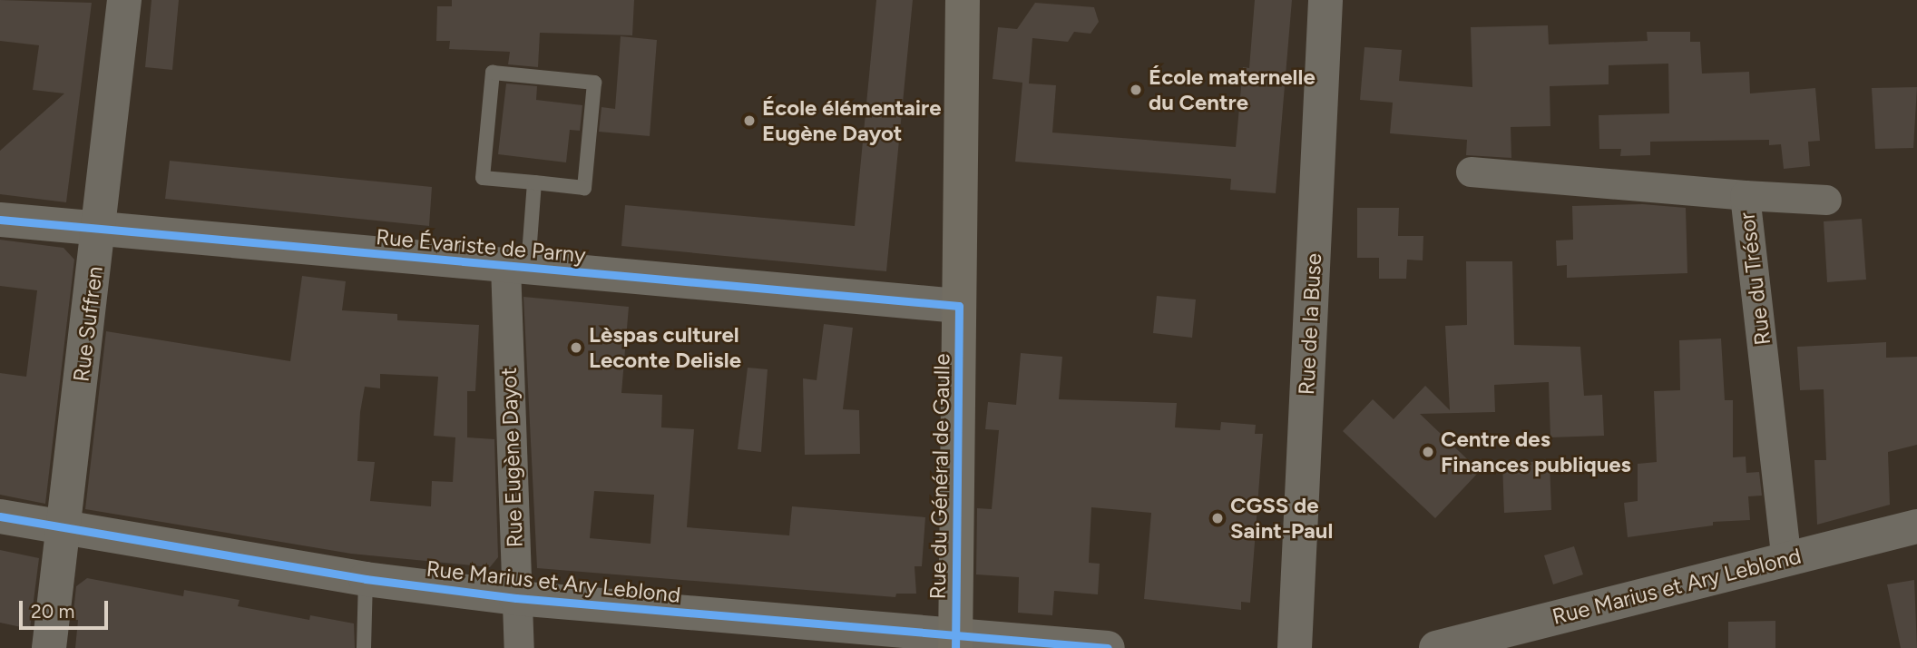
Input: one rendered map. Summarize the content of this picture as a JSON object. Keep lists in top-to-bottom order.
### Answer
{
  "streets": {
    "main road": ["Rue du Général de Gaulle"],
    "street": [
      "Rue Évariste de Parny",
      "Rue du Trésor",
      "Rue Suffren",
      "Rue de la Buse",
      "Rue Eugène Dayot",
      "Rue Marius et Ary Leblond"
    ]
  },
  "crossings": [
    ["Rue Évariste de Parny", "Rue Suffren"],
    ["Rue Évariste de Parny", "Rue Eugène Dayot"],
    ["Rue Évariste de Parny", "Rue du Général de Gaulle"],
    ["Rue du Trésor", "Rue Marius et Ary Leblond"],
    ["Rue Suffren", "Rue Marius et Ary Leblond"],
    ["Rue Eugène Dayot", "Rue Marius et Ary Leblond"],
    ["Rue du Général de Gaulle", "Rue Marius et Ary Leblond"]
  ],
  "places": [
    "École maternelle du Centre",
    "École élémentaire Eugène Dayot",
    "Lèspas culturel Leconte Delisle",
    "Centre des Finances publiques",
    "CGSS de Saint-Paul"
  ],
  "scale_bar": "20 m"
}
